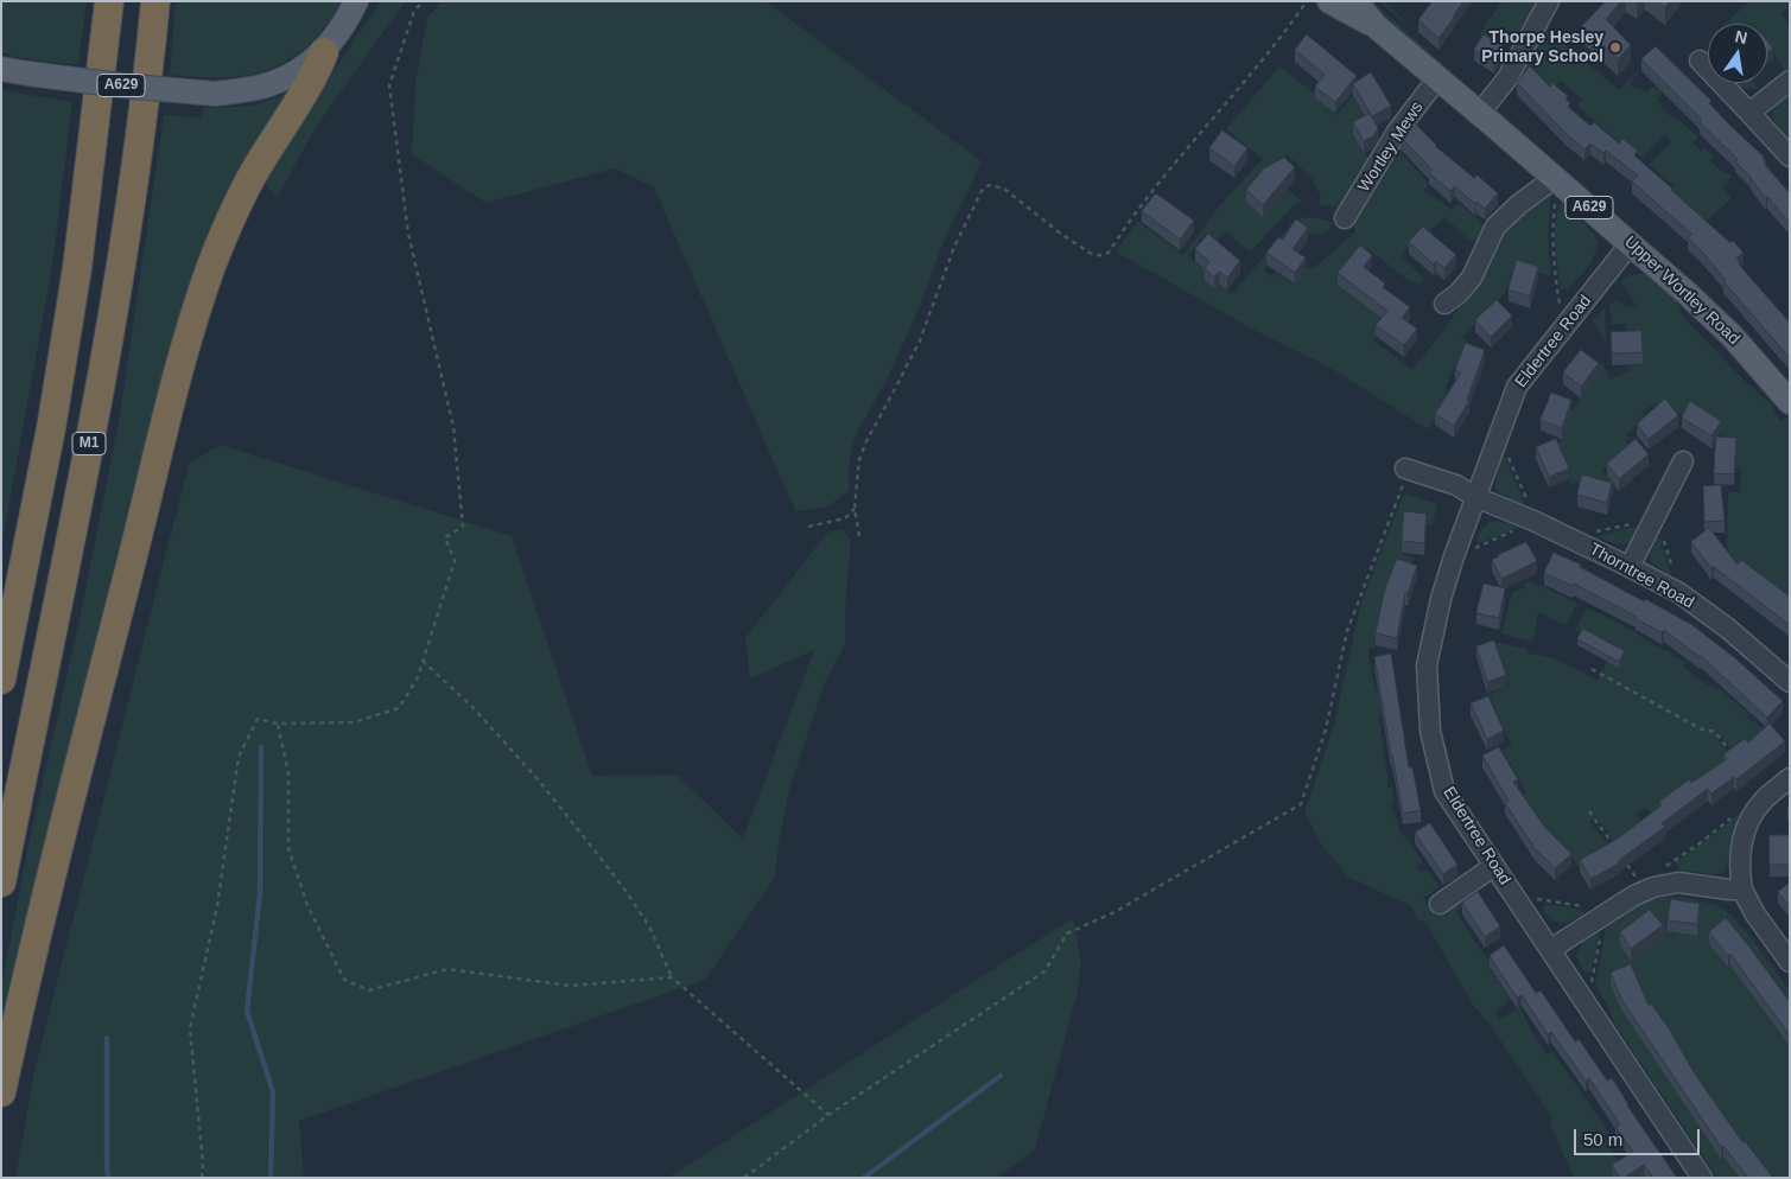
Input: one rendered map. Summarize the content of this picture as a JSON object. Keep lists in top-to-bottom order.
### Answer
{
  "streets": {
    "highway": ["M1"],
    "main road": ["A629", "Upper Wortley Road"],
    "street": ["Wortley Mews", "Eldertree Road", "Thorntree Road"]
  },
  "crossings": [
    ["Wortley Mews", "Upper Wortley Road"],
    ["Upper Wortley Road", "Eldertree Road"],
    ["Eldertree Road", "Thorntree Road"]
  ],
  "places": ["Thorpe Hesley Primary School"],
  "scale_bar": "50 m",
  "north": "top"
}
